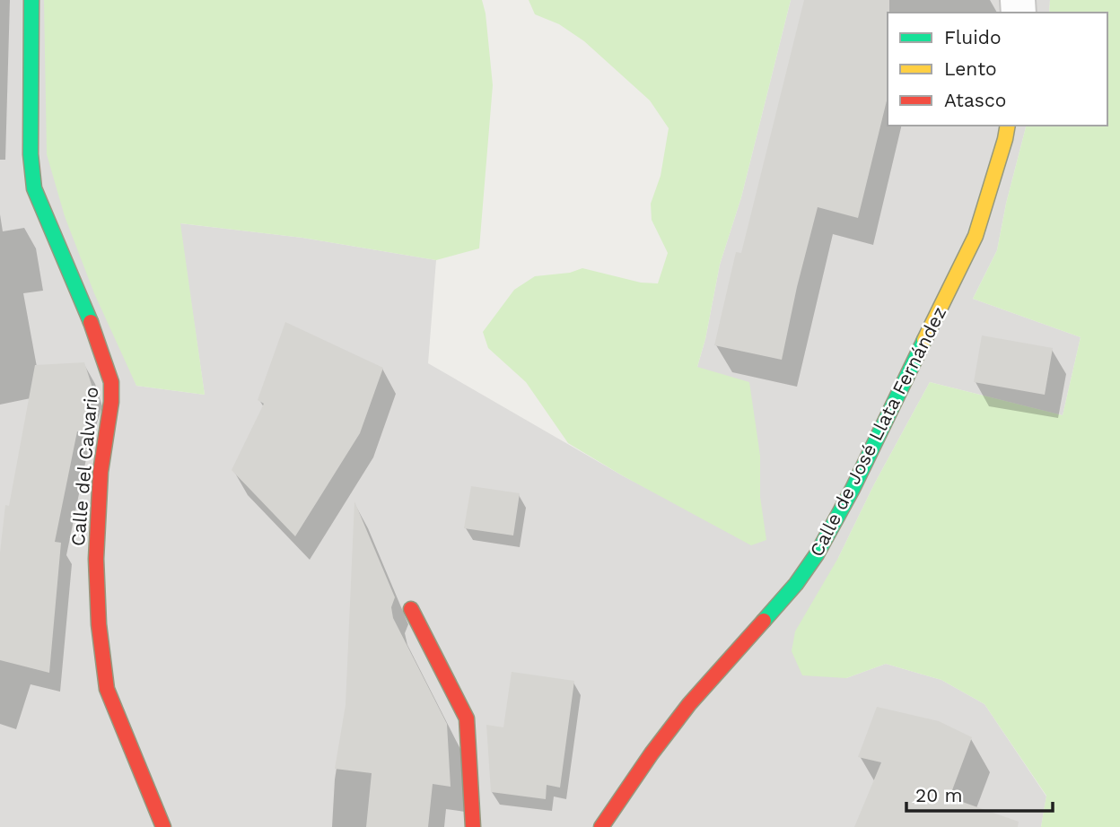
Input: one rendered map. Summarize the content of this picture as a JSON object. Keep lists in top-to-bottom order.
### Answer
{
  "streets": {
    "street": ["Calle de José Llata Fernández", "Calle del Calvario"]
  },
  "legend": ["Fluido", "Lento", "Atasco"],
  "scale_bar": "20 m"
}
